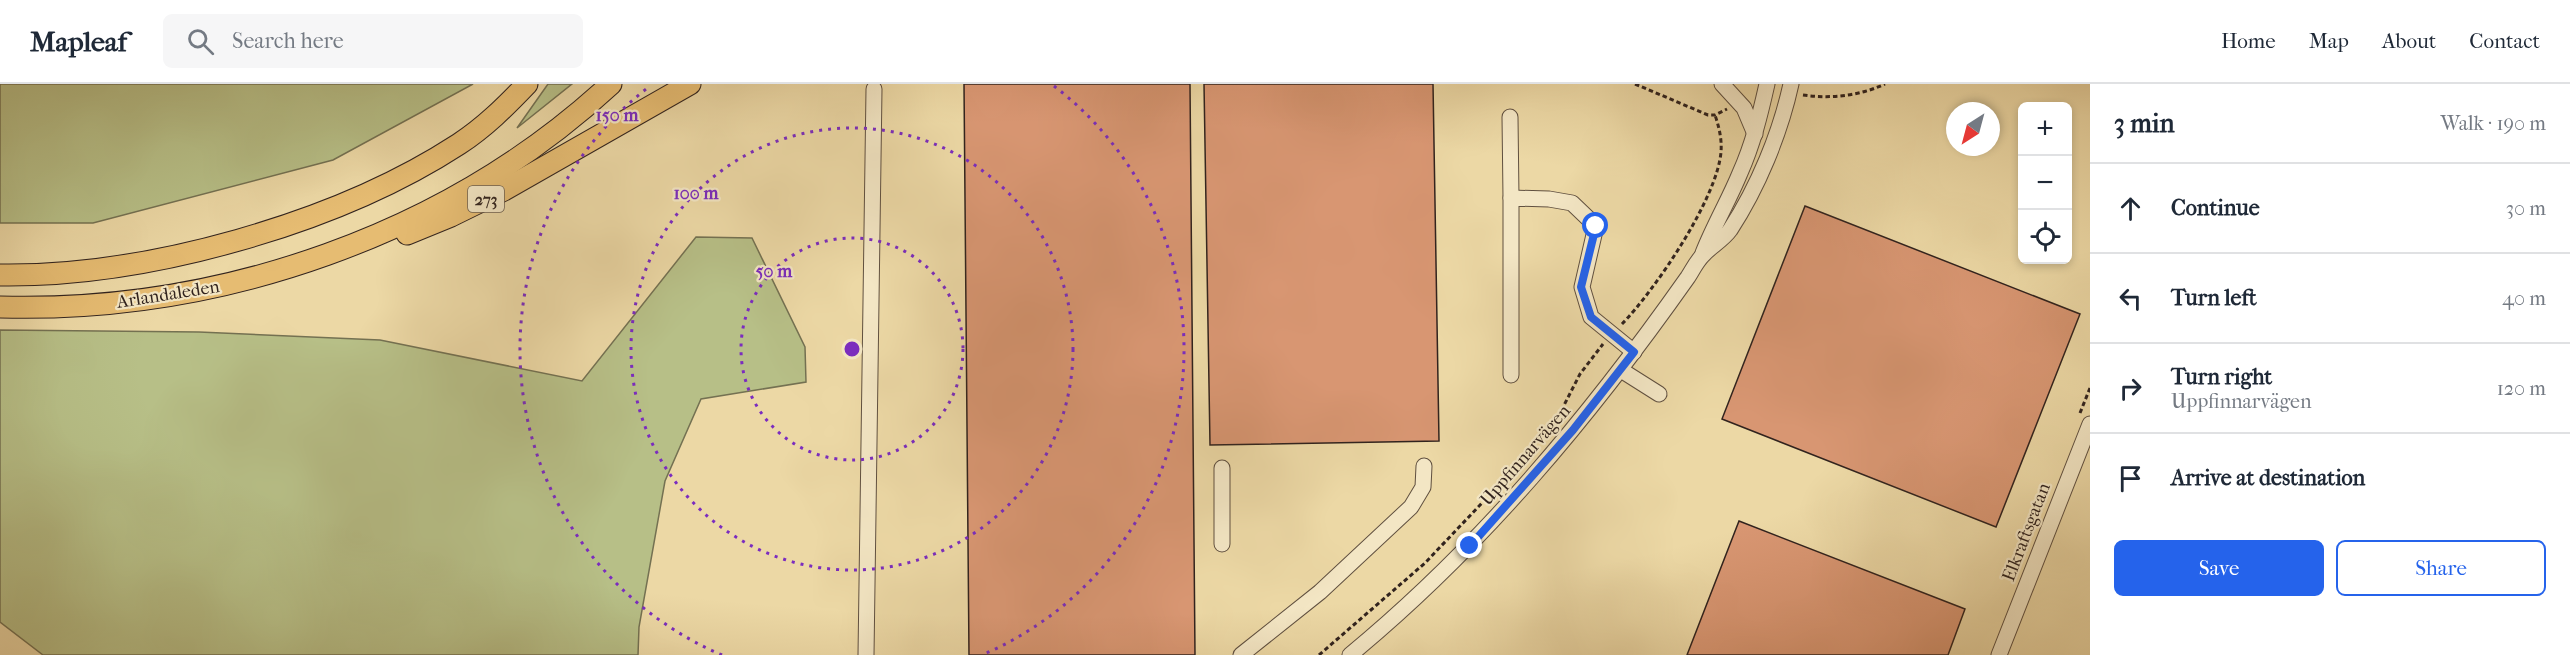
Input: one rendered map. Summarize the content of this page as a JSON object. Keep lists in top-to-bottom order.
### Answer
{
  "streets": {
    "highway": ["273", "Arlandaleden"],
    "street": ["Uppfinnarvägen", "Elkraftsgatan"]
  },
  "crossings": [
    ["273", "Arlandaleden"]
  ],
  "north": "bottom left",
  "page": {
    "header": "Mapleaf",
    "search": "Search here",
    "nav": [
      "Home",
      "Map",
      "About",
      "Contact"
    ],
    "heading": ["3 min", "Walk · 190 m"],
    "map_buttons": ["+", "−"],
    "list": [
      ["Continue", "30 m"],
      ["Turn left", "40 m"],
      ["Turn right", "Uppfinnarvägen", "120 m"],
      "Arrive at destination"
    ],
    "buttons": ["Save", "Share"]
  },
  "rings": ["150 m", "100 m", "50 m"]
}
